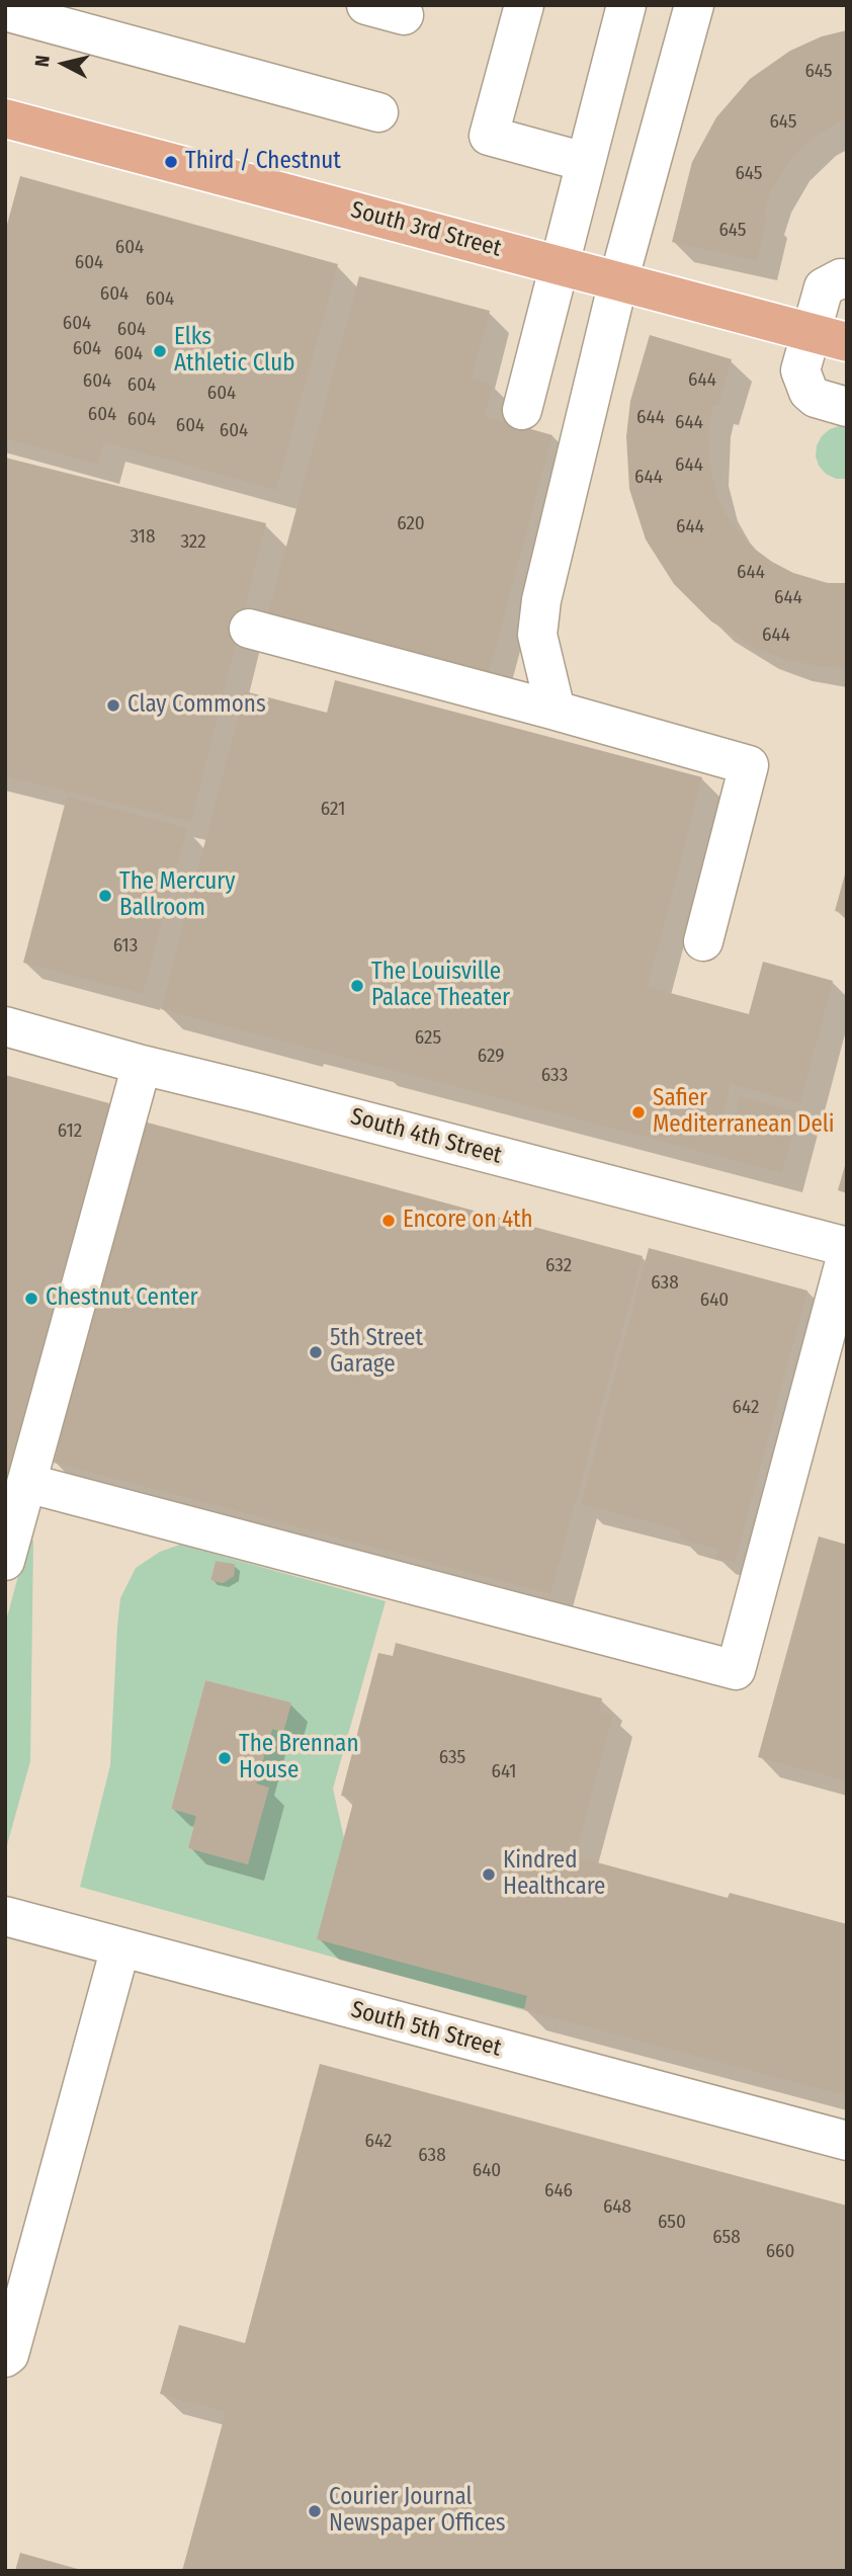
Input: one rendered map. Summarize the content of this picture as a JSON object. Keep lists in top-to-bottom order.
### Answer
{
  "streets": {
    "main road": ["South 3rd Street"],
    "street": ["South 4th Street", "South 5th Street"]
  },
  "places": [
    "Third / Chestnut",
    "Elks Athletic Club",
    "Clay Commons",
    "The Mercury Ballroom",
    "The Louisville Palace Theater",
    "Safier Mediterranean Deli",
    "Encore on 4th",
    "Chestnut Center",
    "5th Street Garage",
    "The Brennan House",
    "Kindred Healthcare",
    "Courier Journal Newspaper Offices"
  ],
  "house_numbers": [
    "645",
    "645",
    "645",
    "645",
    "604",
    "604",
    "604",
    "604",
    "604",
    "604",
    "604",
    "604",
    "644",
    "604",
    "604",
    "604",
    "604",
    "644",
    "604",
    "644",
    "604",
    "604",
    "644",
    "644",
    "620",
    "644",
    "318",
    "322",
    "644",
    "644",
    "644",
    "621",
    "613",
    "625",
    "629",
    "633",
    "612",
    "632",
    "638",
    "640",
    "642",
    "635",
    "641",
    "642",
    "638",
    "640",
    "646",
    "648",
    "650",
    "658",
    "660"
  ],
  "north": "left"
}
